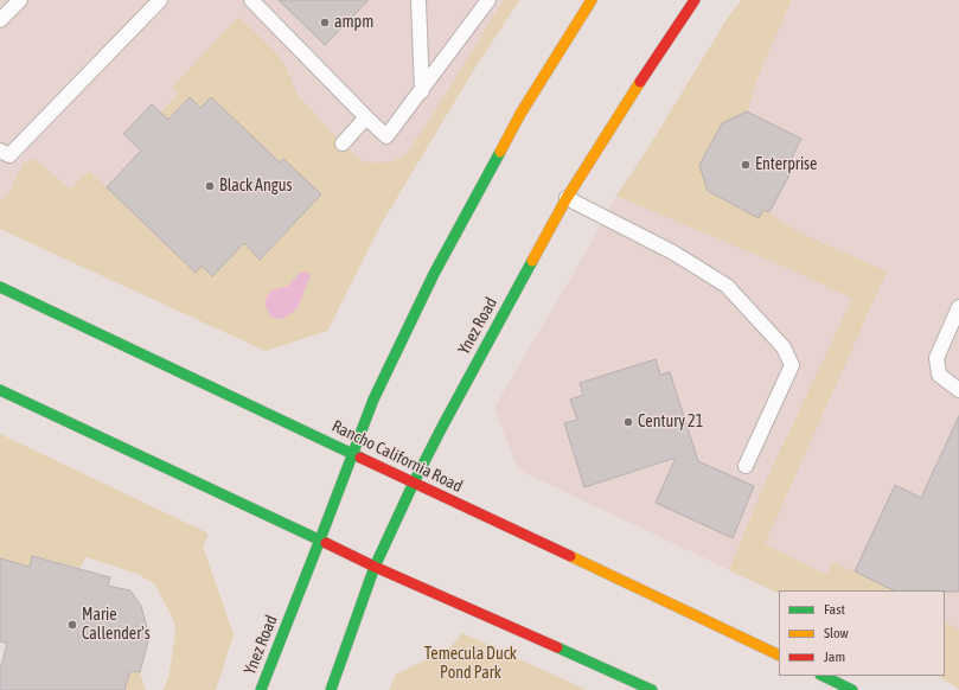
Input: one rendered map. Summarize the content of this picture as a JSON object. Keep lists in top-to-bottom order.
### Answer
{
  "streets": {
    "main road": ["Ynez Road", "Rancho California Road"]
  },
  "crossings": [
    ["Ynez Road", "Rancho California Road"]
  ],
  "parks": ["Temecula Duck Pond Park"],
  "places": [
    "ampm",
    "Enterprise",
    "Black Angus",
    "Century 21",
    "Marie Callender's"
  ],
  "legend": ["Fast", "Slow", "Jam"]
}
